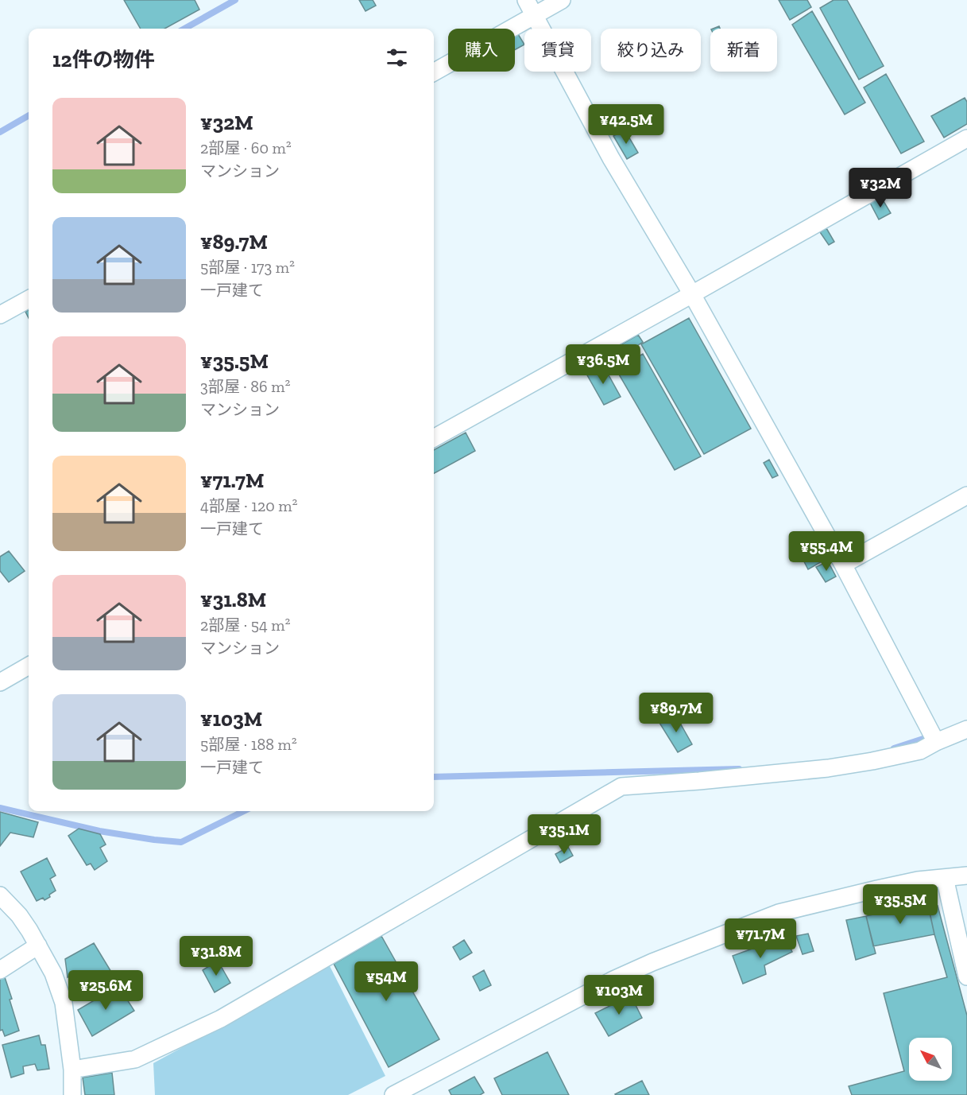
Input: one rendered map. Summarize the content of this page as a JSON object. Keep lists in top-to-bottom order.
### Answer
{
  "north": "top left",
  "page": {
    "chip": [
      "購入",
      "賃貸",
      "絞り込み",
      "新着"
    ],
    "heading": "12件の物件",
    "list": [
      {
        "name": "¥32M",
        "note": "2部屋 · 60 m² · マンション"
      },
      {
        "name": "¥89.7M",
        "note": "5部屋 · 173 m² · 一戸建て"
      },
      {
        "name": "¥35.5M",
        "note": "3部屋 · 86 m² · マンション"
      },
      {
        "name": "¥71.7M",
        "note": "4部屋 · 120 m² · 一戸建て"
      },
      {
        "name": "¥31.8M",
        "note": "2部屋 · 54 m² · マンション"
      },
      {
        "name": "¥103M",
        "note": "5部屋 · 188 m² · 一戸建て"
      }
    ],
    "price": [
      "¥42.5M",
      "¥32M",
      "¥36.5M",
      "¥55.4M",
      "¥89.7M",
      "¥35.1M",
      "¥35.5M",
      "¥71.7M",
      "¥31.8M",
      "¥54M",
      "¥25.6M",
      "¥103M"
    ]
  }
}
